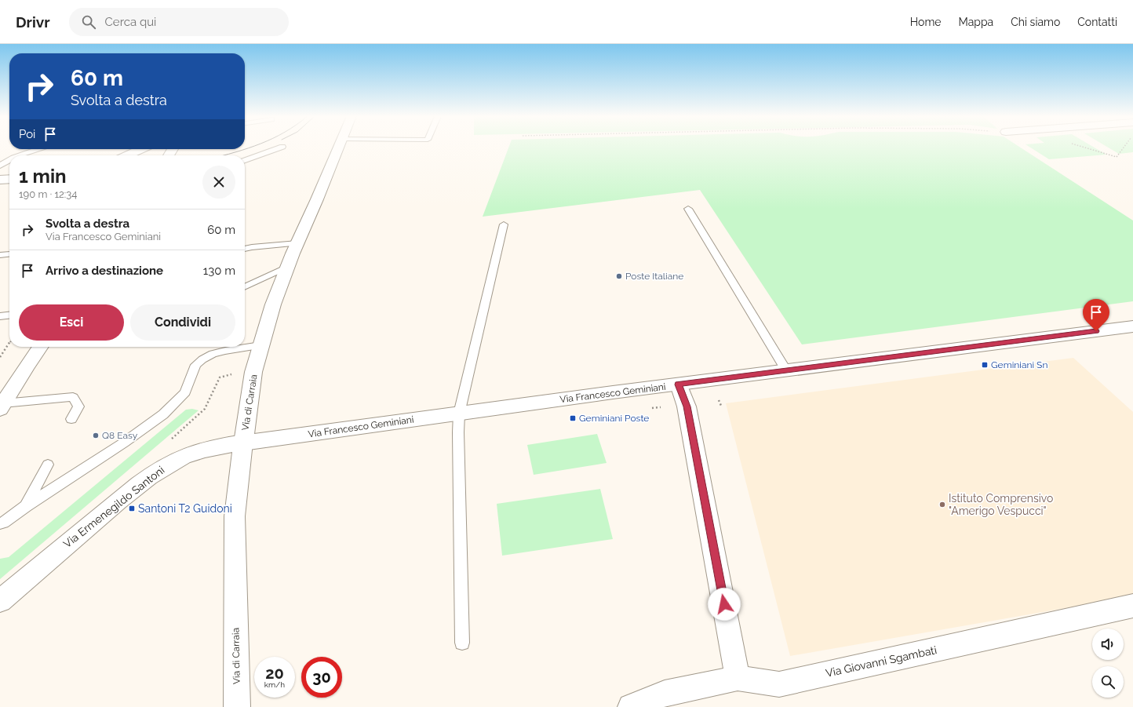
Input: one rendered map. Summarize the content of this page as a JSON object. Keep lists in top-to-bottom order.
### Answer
{
  "streets": {
    "street": [
      "Via Francesco Geminiani",
      "Via di Carraia",
      "Via Ermenegildo Santoni",
      "Via Giovanni Sgambati"
    ]
  },
  "crossings": [
    ["Via Francesco Geminiani", "Via di Carraia"],
    ["Via Francesco Geminiani", "Via Ermenegildo Santoni"],
    ["Via di Carraia", "Via Ermenegildo Santoni"]
  ],
  "places": {
    "other": ["Poste Italiane", "Q8 Easy", "Istituto Comprensivo \"Amerigo Vespucci\""],
    "transit": ["Geminiani Sn", "Geminiani Poste", "Santoni T2 Guidoni"]
  },
  "page": {
    "header": "Drivr",
    "search": "Cerca qui",
    "nav": [
      "Home",
      "Mappa",
      "Chi siamo",
      "Contatti"
    ],
    "turn": ["60 m", "Svolta a destra"],
    "then": "Poi",
    "heading": ["1 min", "190 m · 12:34"],
    "list": [
      {
        "name": "Svolta a destra",
        "note": "Via Francesco Geminiani",
        "value": "60 m"
      },
      {
        "name": "Arrivo a destinazione",
        "value": "130 m"
      }
    ],
    "buttons": ["Esci", "Condividi"],
    "speed": "20 km/h",
    "limit": "30"
  }
}
